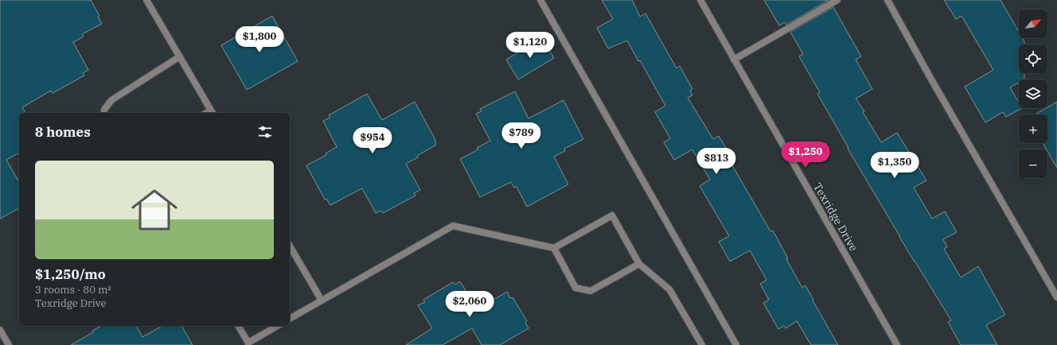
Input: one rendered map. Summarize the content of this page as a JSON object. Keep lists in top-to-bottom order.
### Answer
{
  "streets": {
    "street": ["Texridge Drive"]
  },
  "north": "top right",
  "page": {
    "map_buttons": ["+", "−"],
    "price": [
      "$1,800",
      "$1,120",
      "$789",
      "$954",
      "$1,250",
      "$813",
      "$1,350",
      "$2,060"
    ],
    "heading": "8 homes",
    "list": [
      {
        "name": "$1,250/mo",
        "note": "3 rooms · 80 m² · Texridge Drive"
      }
    ]
  }
}
